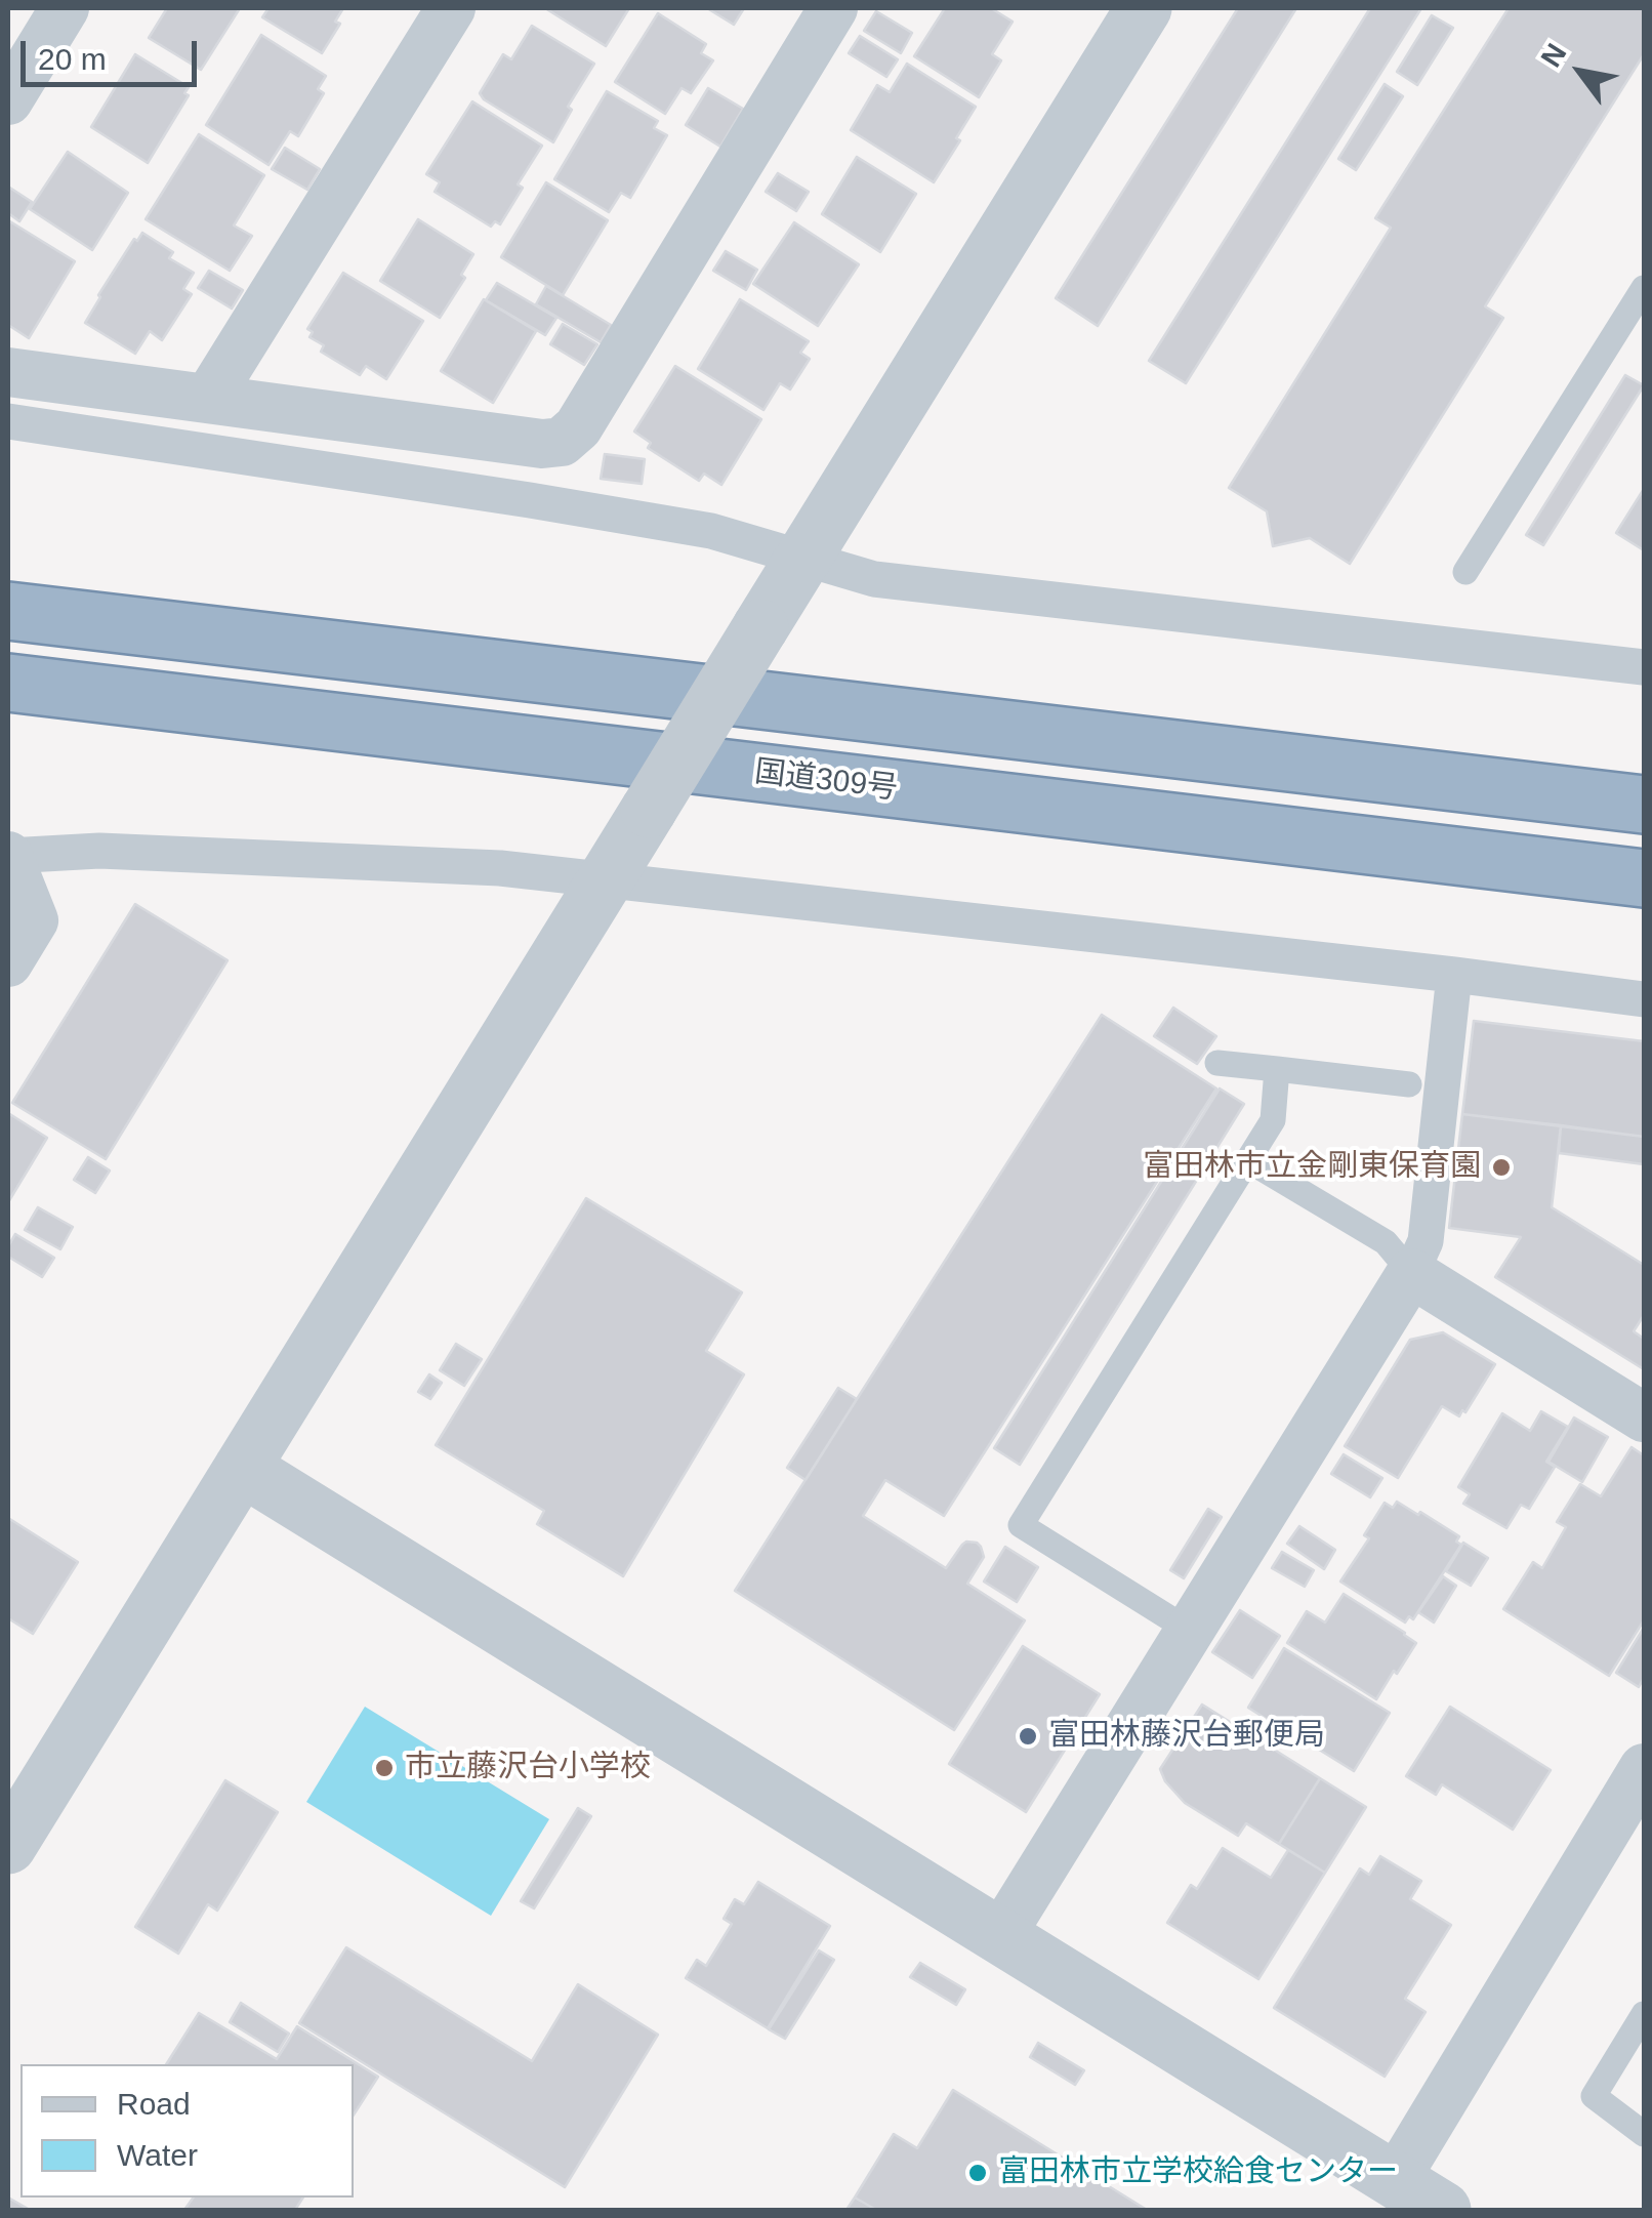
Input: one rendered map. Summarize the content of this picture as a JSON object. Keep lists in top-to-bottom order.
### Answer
{
  "streets": {
    "highway": ["国道309号"]
  },
  "places": [
    "富田林市立金剛東保育園",
    "富田林藤沢台郵便局",
    "市立藤沢台小学校",
    "富田林市立学校給食センター"
  ],
  "legend": ["Road", "Water"],
  "scale_bar": "20 m",
  "north": "top left"
}
